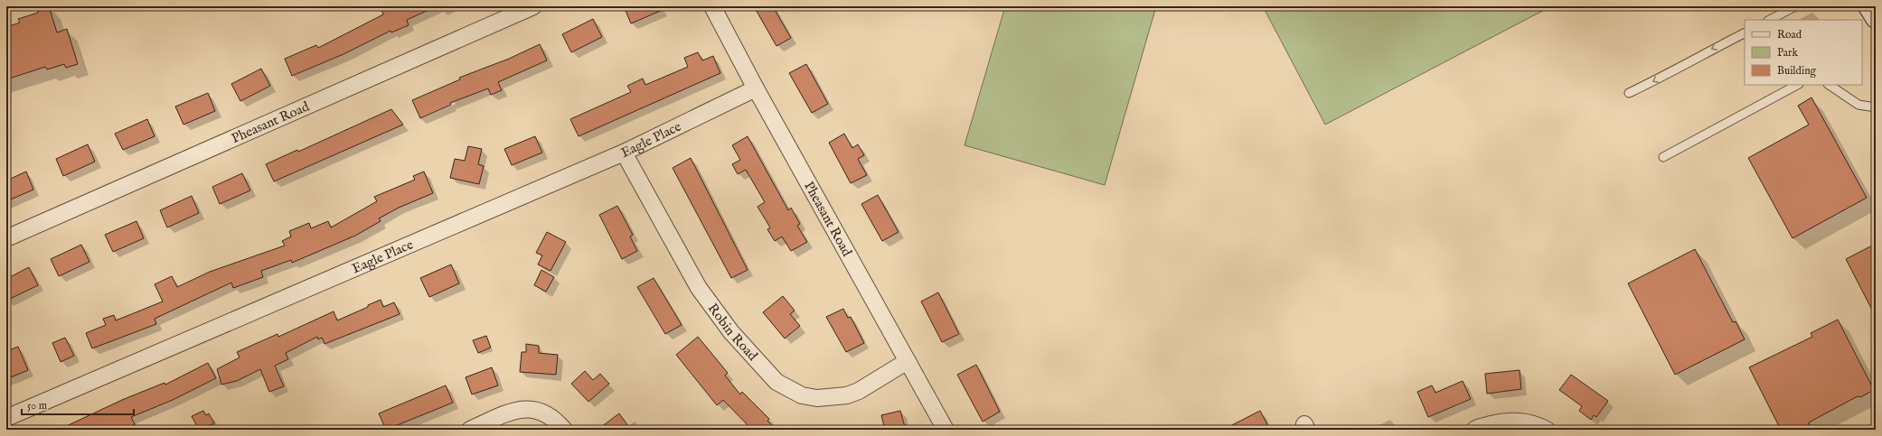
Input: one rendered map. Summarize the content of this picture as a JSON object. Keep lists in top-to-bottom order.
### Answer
{
  "streets": {
    "street": ["Pheasant Road", "Eagle Place", "Robin Road"]
  },
  "crossings": [
    ["Pheasant Road", "Eagle Place"],
    ["Pheasant Road", "Robin Road"],
    ["Eagle Place", "Robin Road"]
  ],
  "legend": ["Road", "Park", "Building"],
  "scale_bar": "50 m"
}
